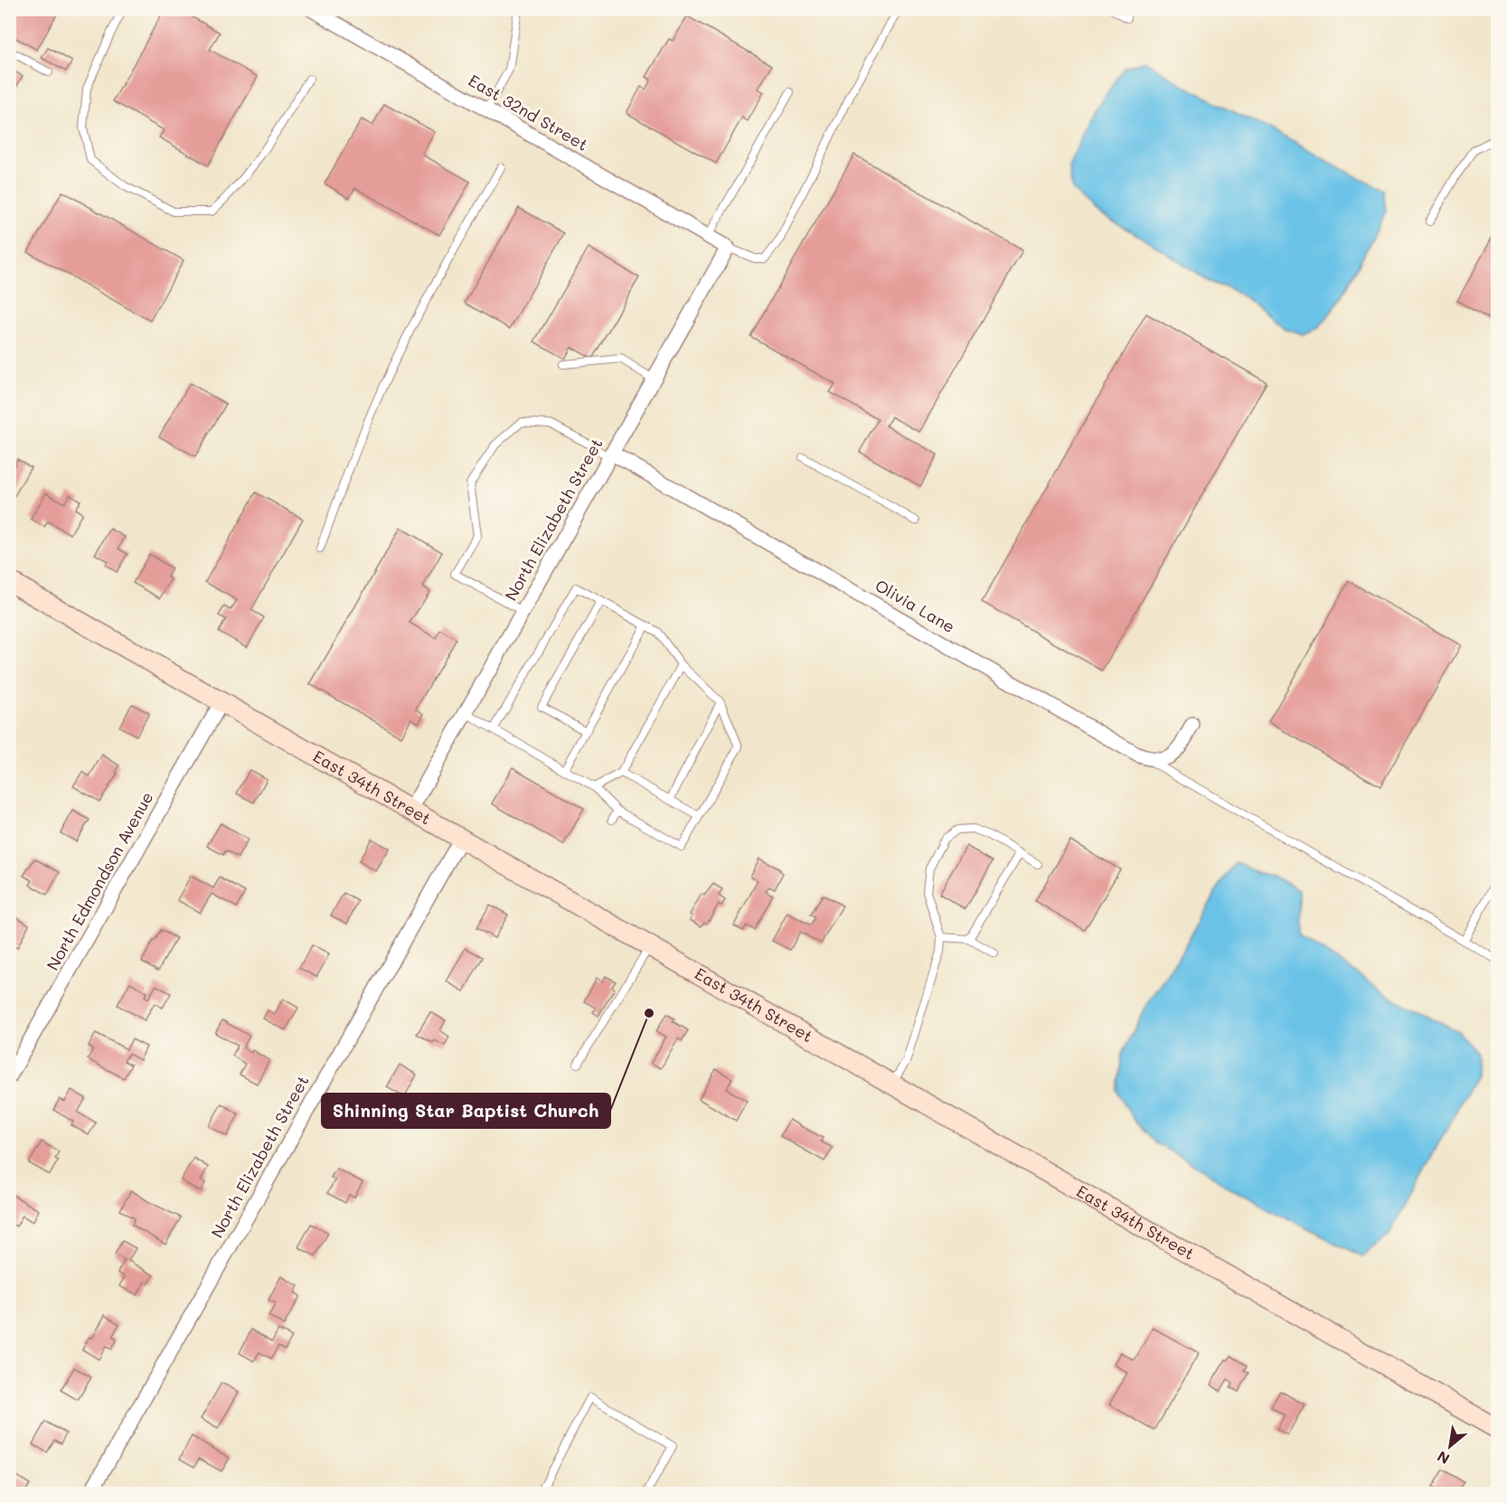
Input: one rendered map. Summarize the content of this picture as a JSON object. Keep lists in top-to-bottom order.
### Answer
{
  "streets": {
    "main road": ["East 34th Street"],
    "street": [
      "East 32nd Street",
      "North Elizabeth Street",
      "Olivia Lane",
      "North Edmondson Avenue"
    ]
  },
  "crossings": [
    ["East 32nd Street", "North Elizabeth Street"],
    ["North Elizabeth Street", "Olivia Lane"],
    ["North Elizabeth Street", "East 34th Street"],
    ["East 34th Street", "North Edmondson Avenue"]
  ],
  "places": ["Shinning Star Baptist Church"],
  "north": "bottom left"
}
